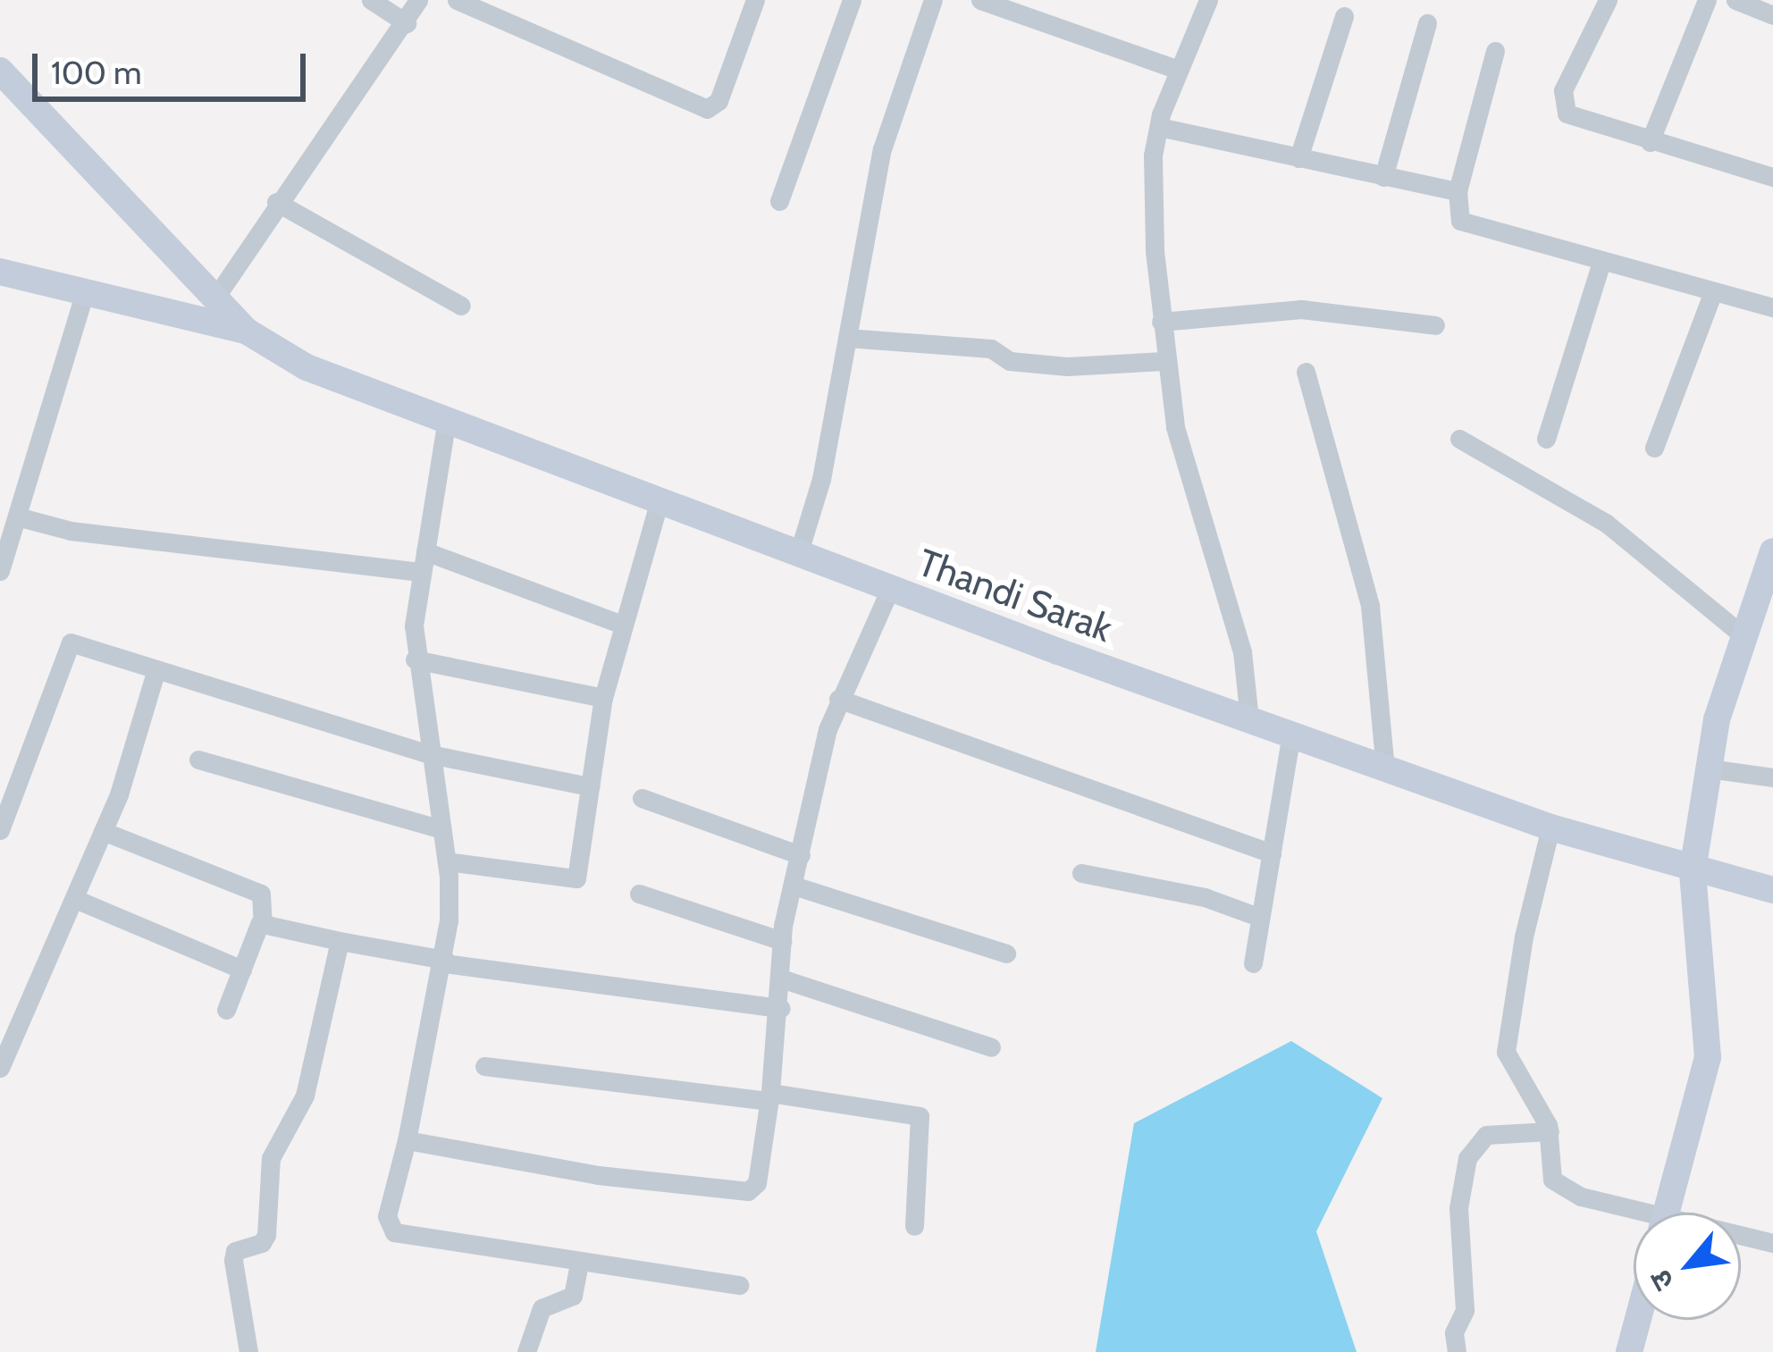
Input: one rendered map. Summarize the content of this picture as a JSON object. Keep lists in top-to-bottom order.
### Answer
{
  "streets": {
    "main road": ["Thandi Sarak"]
  },
  "scale_bar": "100 m",
  "north": "bottom left"
}
